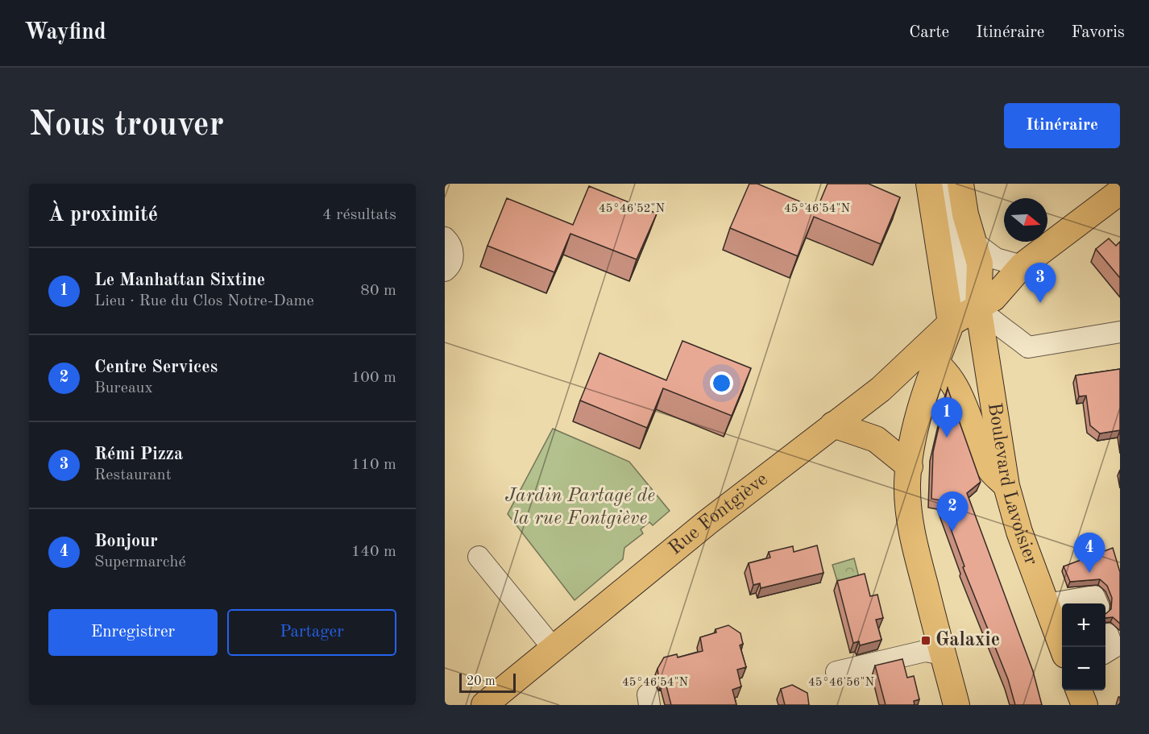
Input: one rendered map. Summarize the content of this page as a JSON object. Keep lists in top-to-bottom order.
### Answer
{
  "streets": {
    "main road": ["Boulevard Lavoisier", "Rue Fontgiève"]
  },
  "parks": ["Jardin Partagé de la rue Fontgiève"],
  "places": {
    "transit": ["Galaxie"]
  },
  "scale_bar": "20 m",
  "north": "right",
  "page": {
    "header": "Wayfind",
    "nav": ["Carte", "Itinéraire", "Favoris"],
    "buttons": [
      "Itinéraire",
      ["Enregistrer", "Partager"]
    ],
    "title": "Nous trouver",
    "heading": ["À proximité", "4 résultats"],
    "list": [
      {
        "mark": "1",
        "name": "Le Manhattan Sixtine",
        "note": "Lieu · Rue du Clos Notre-Dame",
        "value": "80 m"
      },
      {
        "mark": "2",
        "name": "Centre Services",
        "note": "Bureaux",
        "value": "100 m"
      },
      {
        "mark": "3",
        "name": "Rémi Pizza",
        "note": "Restaurant",
        "value": "110 m"
      },
      {
        "mark": "4",
        "name": "Bonjour",
        "note": "Supermarché",
        "value": "140 m"
      }
    ],
    "pins": [
      "3",
      "1",
      "2",
      "4"
    ],
    "map_buttons": ["+", "−"],
    "scale": "20 m"
  },
  "coordinates": ["45°46'52\"N", "45°46'54\"N", "45°46'56\"N"]
}
